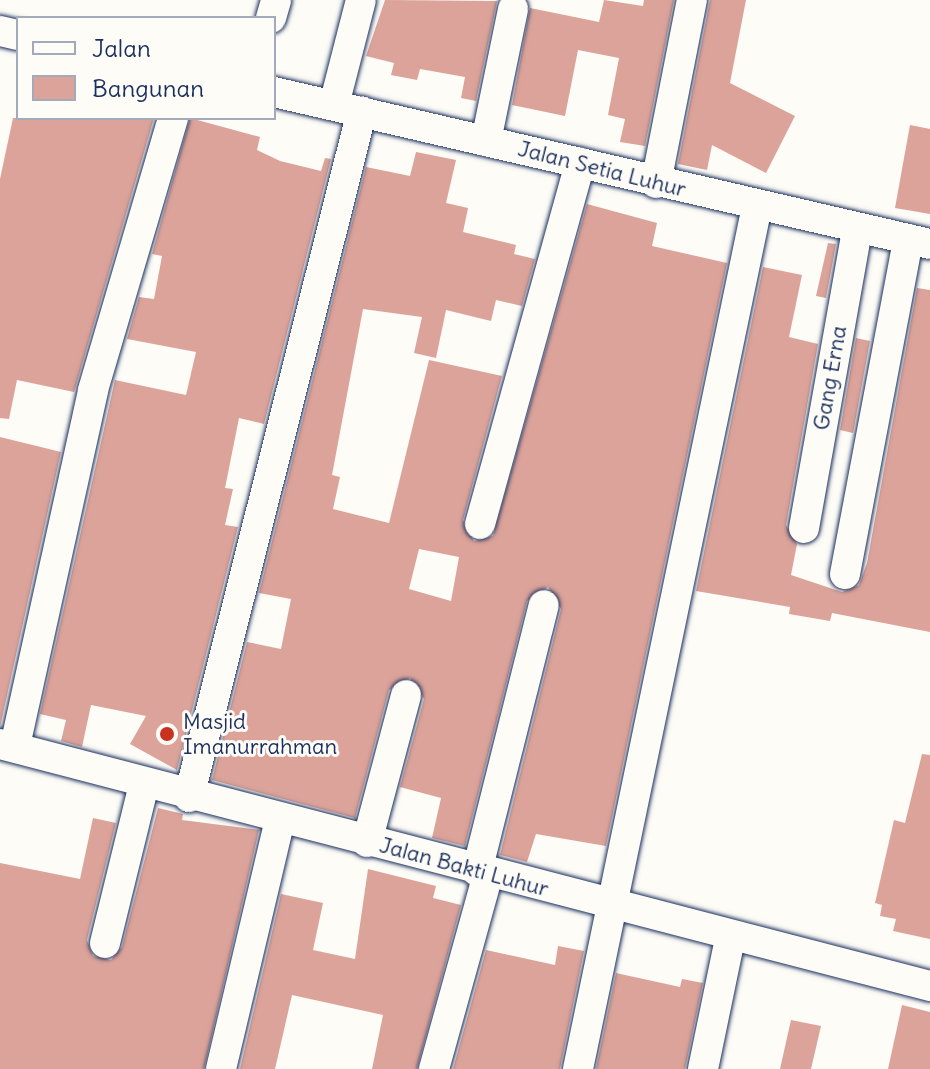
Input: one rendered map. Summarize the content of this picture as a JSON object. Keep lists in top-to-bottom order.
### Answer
{
  "streets": {
    "street": ["Jalan Setia Luhur", "Gang Erna", "Jalan Bakti Luhur"]
  },
  "crossings": [
    ["Jalan Setia Luhur", "Gang Erna"]
  ],
  "places": ["Masjid Imanurrahman"],
  "legend": ["Jalan", "Bangunan"]
}
